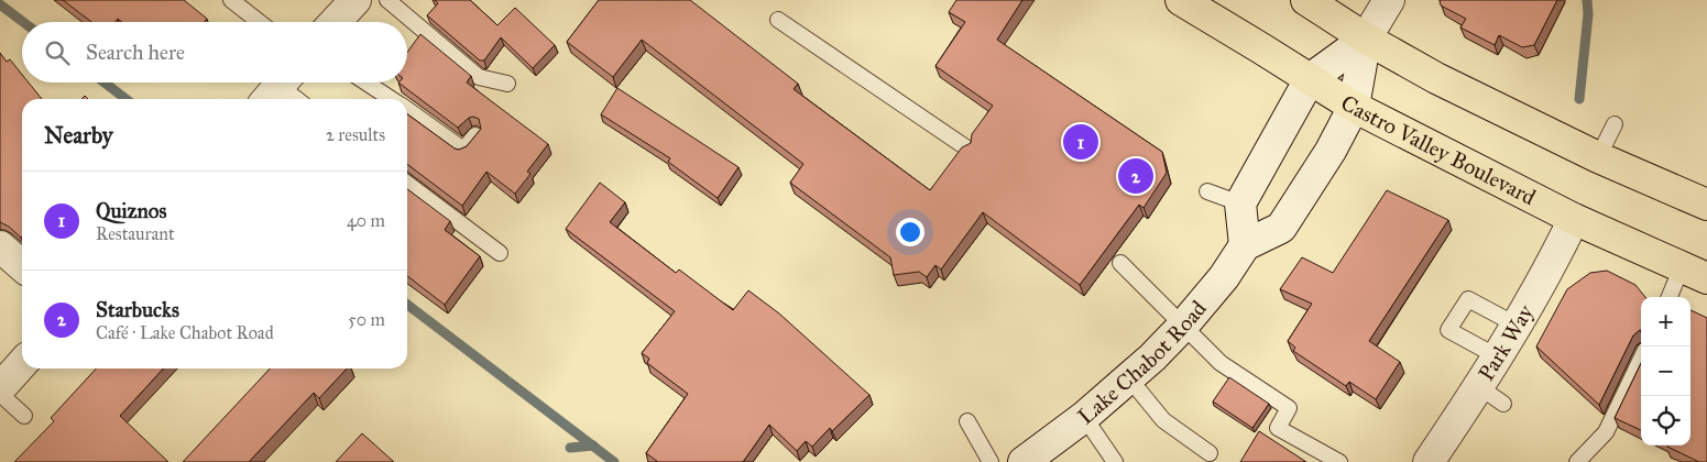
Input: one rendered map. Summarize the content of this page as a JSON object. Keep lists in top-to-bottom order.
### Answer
{
  "streets": {
    "main road": ["Castro Valley Boulevard", "Park Way", "Lake Chabot Road"]
  },
  "crossings": [
    ["Castro Valley Boulevard", "Park Way"]
  ],
  "page": {
    "search": "Search here",
    "heading": ["Nearby", "2 results"],
    "pins": ["1", "2"],
    "list": [
      {
        "mark": "1",
        "name": "Quiznos",
        "note": "Restaurant",
        "value": "40 m"
      },
      {
        "mark": "2",
        "name": "Starbucks",
        "note": "Café · Lake Chabot Road",
        "value": "50 m"
      }
    ],
    "map_buttons": ["+", "−"]
  }
}
